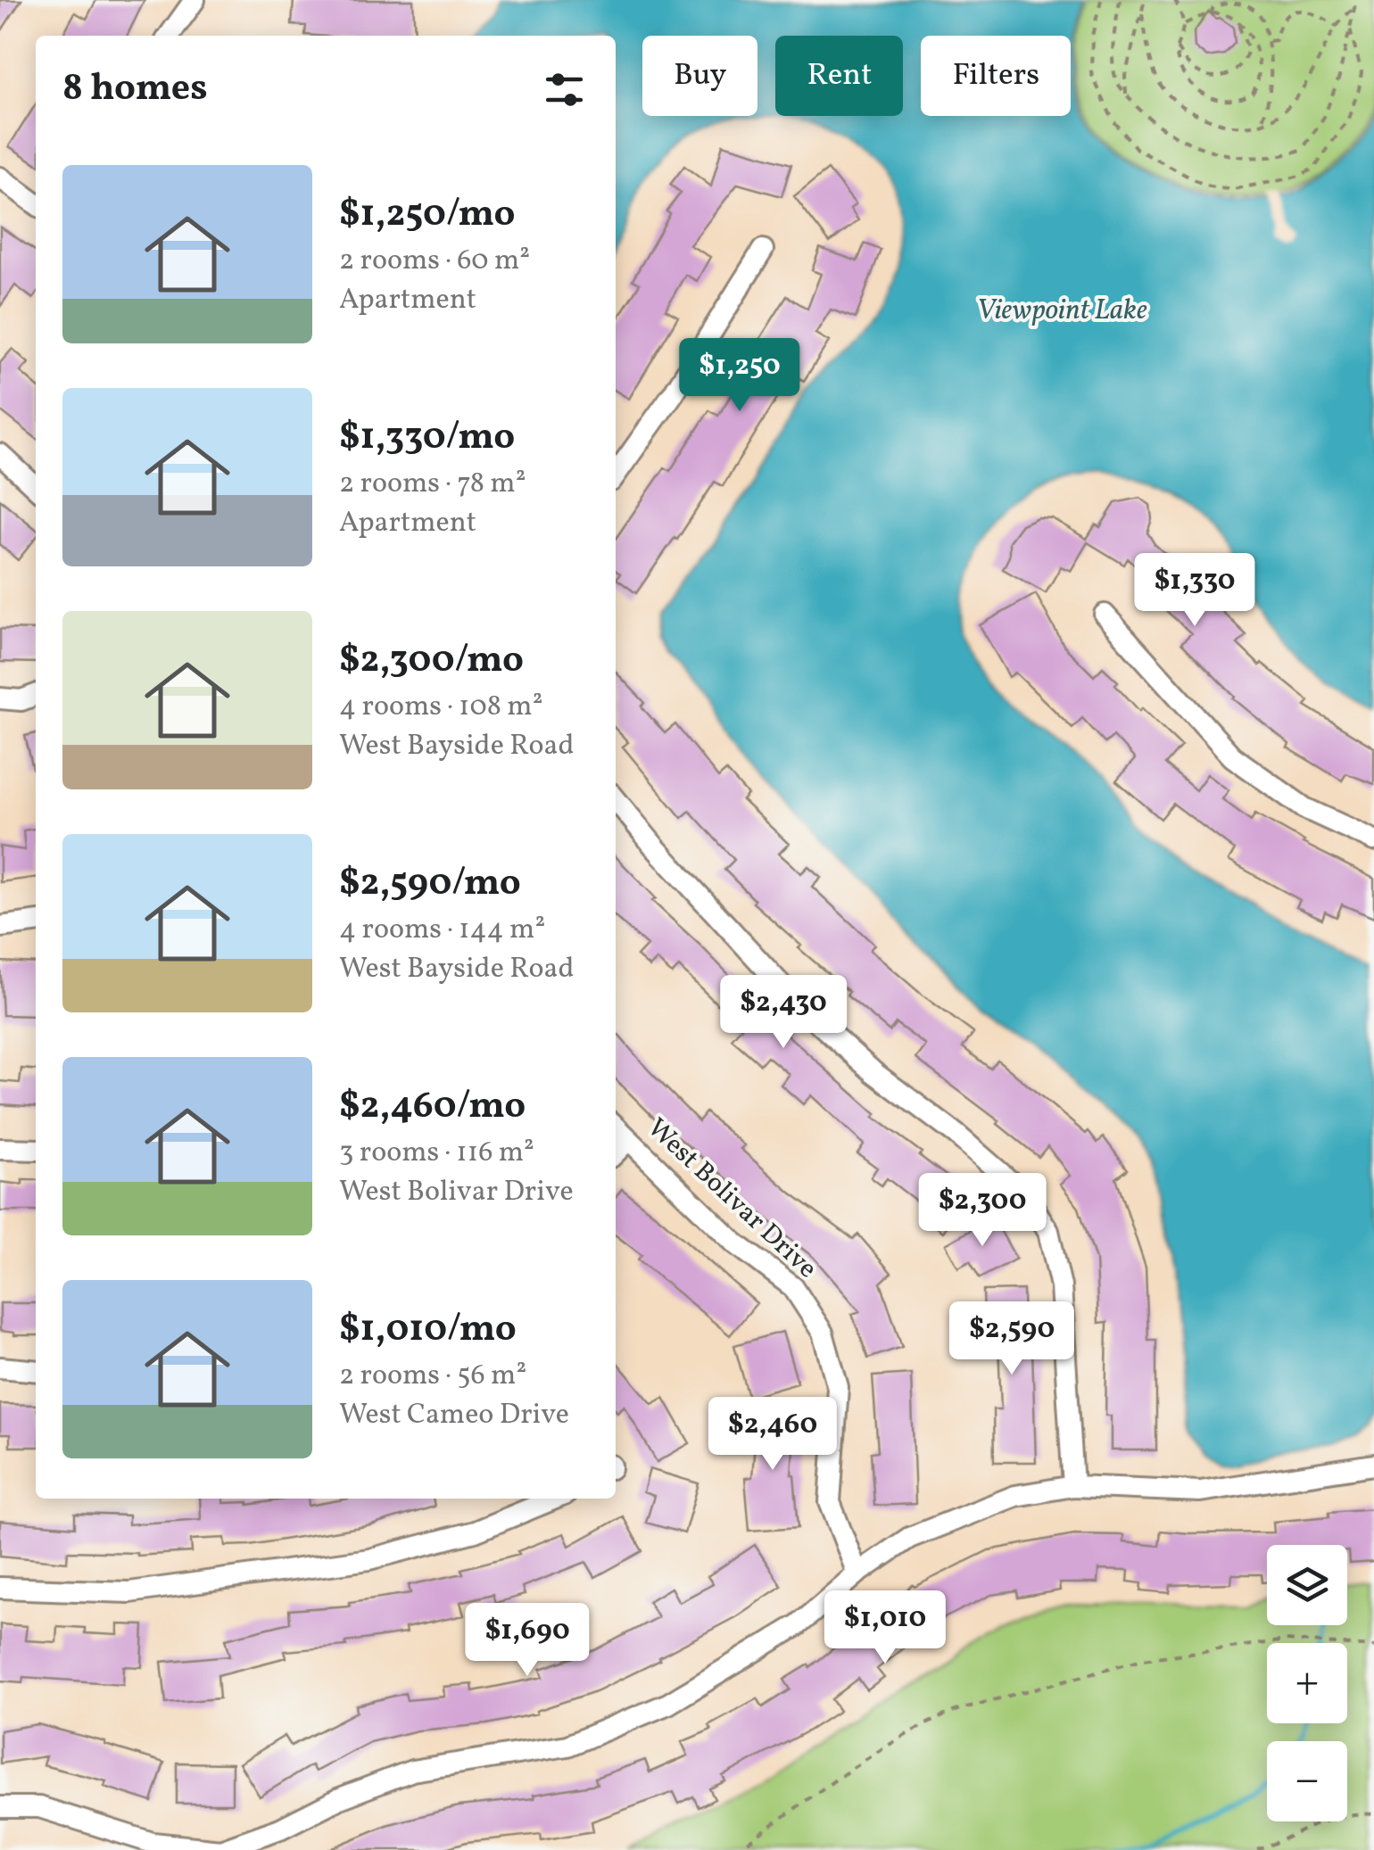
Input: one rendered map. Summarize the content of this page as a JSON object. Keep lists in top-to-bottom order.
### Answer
{
  "streets": {
    "street": ["West Bolivar Drive"]
  },
  "water": ["Viewpoint Lake"],
  "page": {
    "chip": ["Buy", "Rent", "Filters"],
    "heading": "8 homes",
    "list": [
      {
        "name": "$1,250/mo",
        "note": "2 rooms · 60 m² · Apartment"
      },
      {
        "name": "$1,330/mo",
        "note": "2 rooms · 78 m² · Apartment"
      },
      {
        "name": "$2,300/mo",
        "note": "4 rooms · 108 m² · West Bayside Road"
      },
      {
        "name": "$2,590/mo",
        "note": "4 rooms · 144 m² · West Bayside Road"
      },
      {
        "name": "$2,460/mo",
        "note": "3 rooms · 116 m² · West Bolivar Drive"
      },
      {
        "name": "$1,010/mo",
        "note": "2 rooms · 56 m² · West Cameo Drive"
      }
    ],
    "price": [
      "$1,250",
      "$1,330",
      "$2,430",
      "$2,300",
      "$2,590",
      "$2,460",
      "$1,010",
      "$1,690"
    ],
    "map_buttons": ["+", "−"]
  }
}
